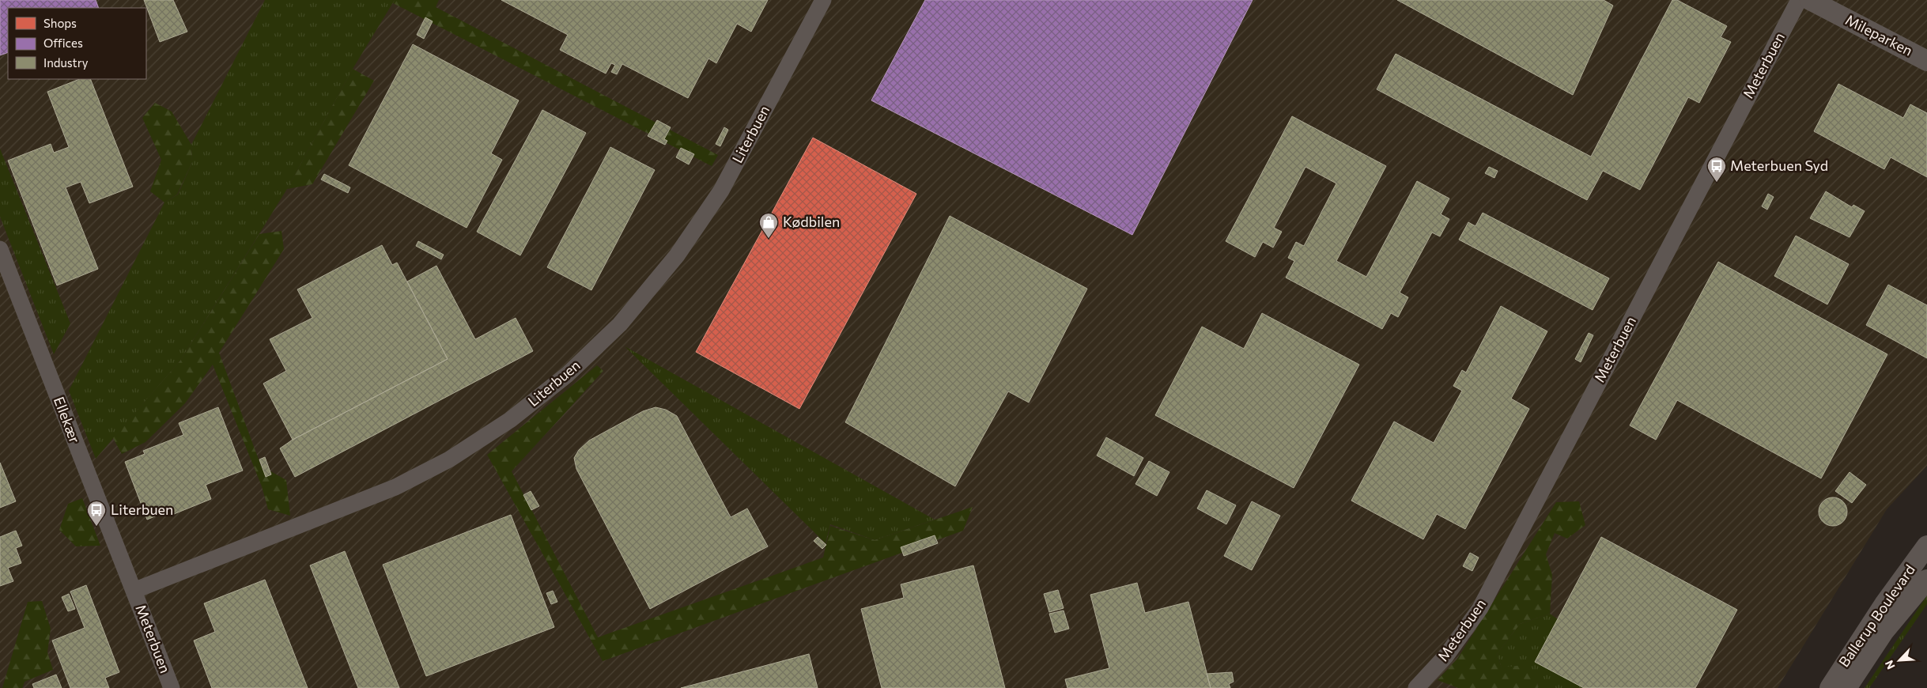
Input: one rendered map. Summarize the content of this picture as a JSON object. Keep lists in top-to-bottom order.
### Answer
{
  "streets": {
    "street": [
      "Mileparken",
      "Meterbuen",
      "Literbuen",
      "Ellekær",
      "Ballerup Boulevard"
    ]
  },
  "crossings": [
    ["Meterbuen", "Literbuen"],
    ["Meterbuen", "Ellekær"],
    ["Literbuen", "Ellekær"]
  ],
  "places": {
    "bus stop": ["Meterbuen Syd", "Literbuen"],
    "shop": ["Kødbilen"]
  },
  "legend": ["Shops", "Offices", "Industry"],
  "north": "bottom left"
}
